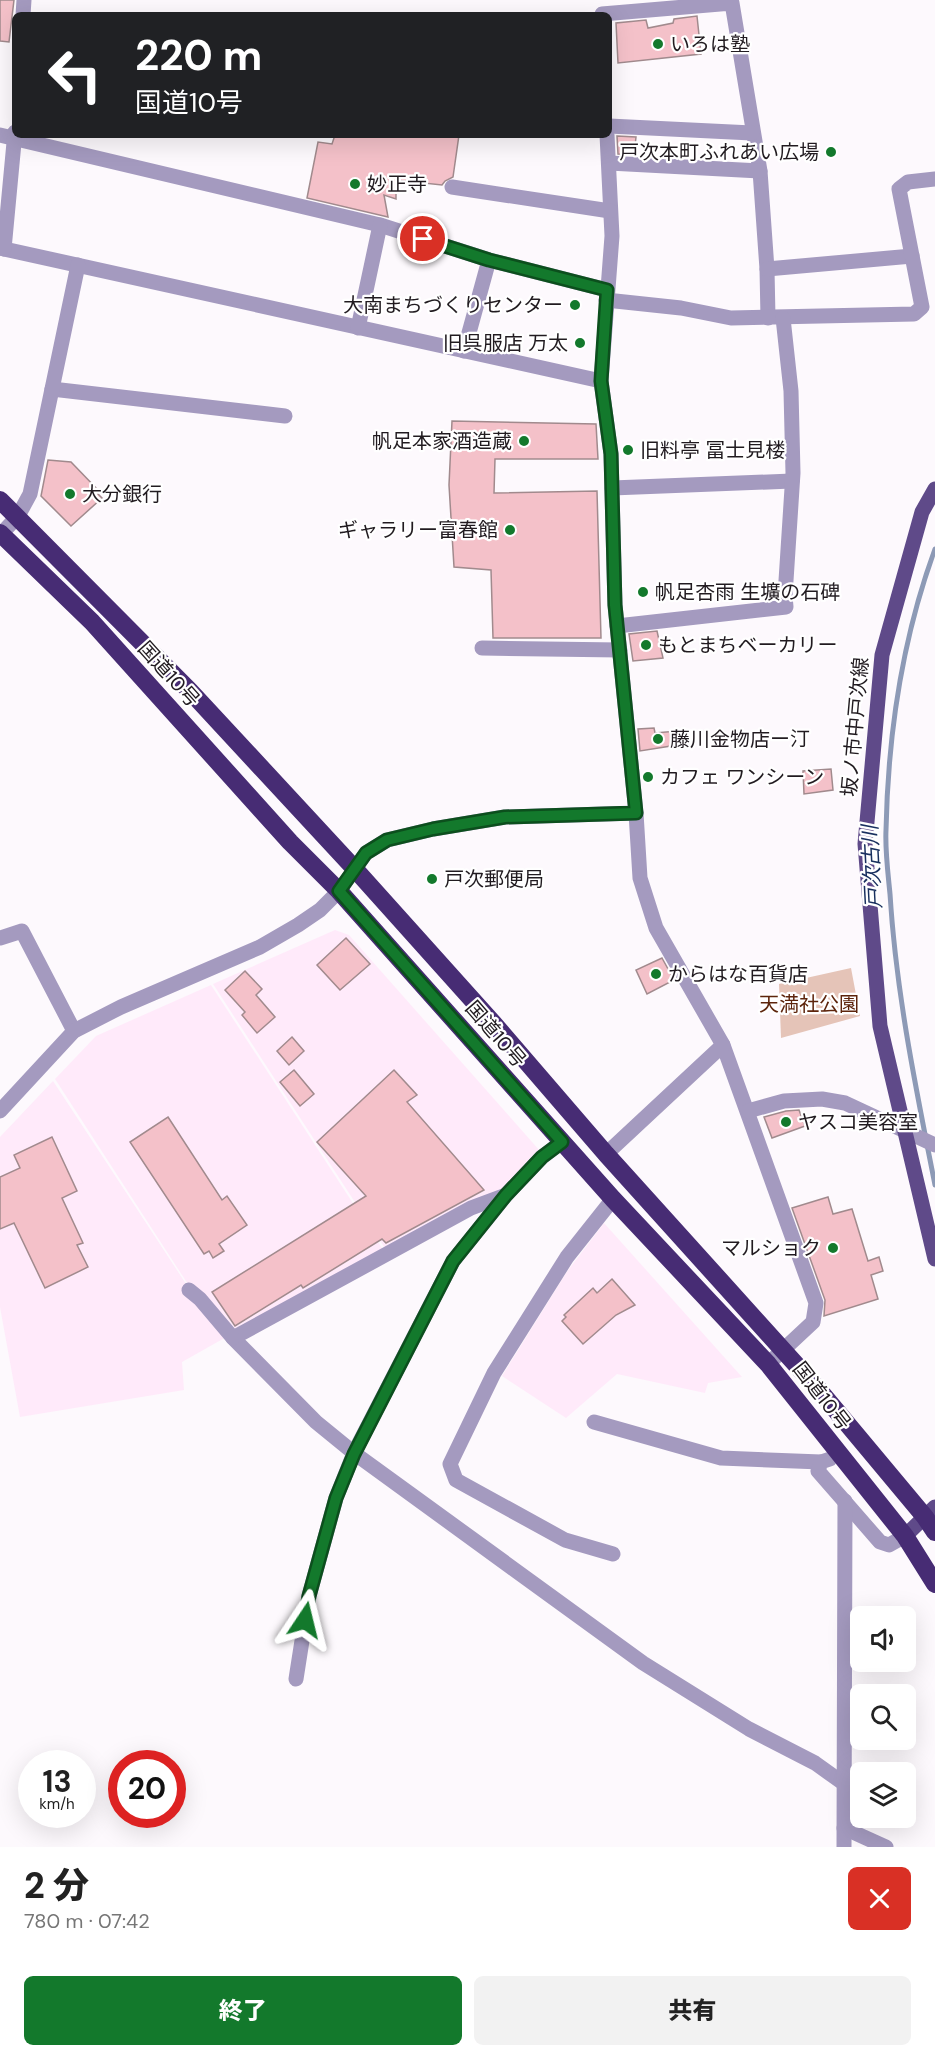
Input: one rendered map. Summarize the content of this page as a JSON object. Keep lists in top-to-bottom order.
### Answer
{
  "streets": {
    "highway": ["国道10号"],
    "main road": ["坂ノ市中戸次線"]
  },
  "water": ["戸次古川"],
  "parks": ["天満社公園"],
  "places": [
    "いろは塾",
    "戸次本町ふれあい広場",
    "妙正寺",
    "大南まちづくりセンター",
    "旧呉服店 万太",
    "帆足本家酒造蔵",
    "旧料亭 冨士見楼",
    "大分銀行",
    "ギャラリー富春館",
    "帆足杏雨 生壙の石碑",
    "もとまちベーカリー",
    "藤川金物店ー汀",
    "カフェ ワンシーン",
    "戸次郵便局",
    "からはな百貨店",
    "ヤスコ美容室",
    "マルショク"
  ],
  "page": {
    "turn": ["220 m", "国道10号"],
    "speed": "13 km/h",
    "limit": "20",
    "heading": ["2 分", "780 m · 07:42"],
    "buttons": ["終了", "共有"]
  }
}
